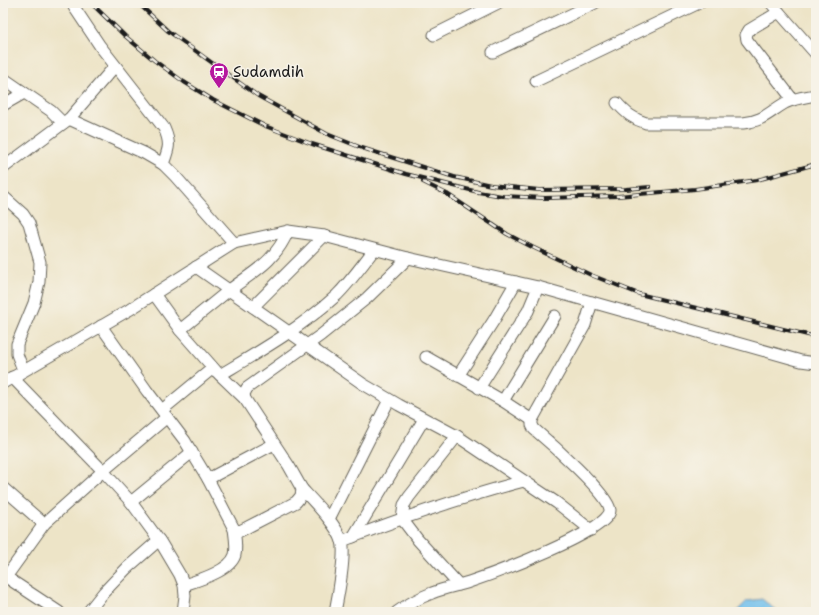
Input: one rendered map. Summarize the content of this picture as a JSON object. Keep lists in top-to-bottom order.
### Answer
{
  "places": {
    "station": ["Sudamdih"]
  }
}
